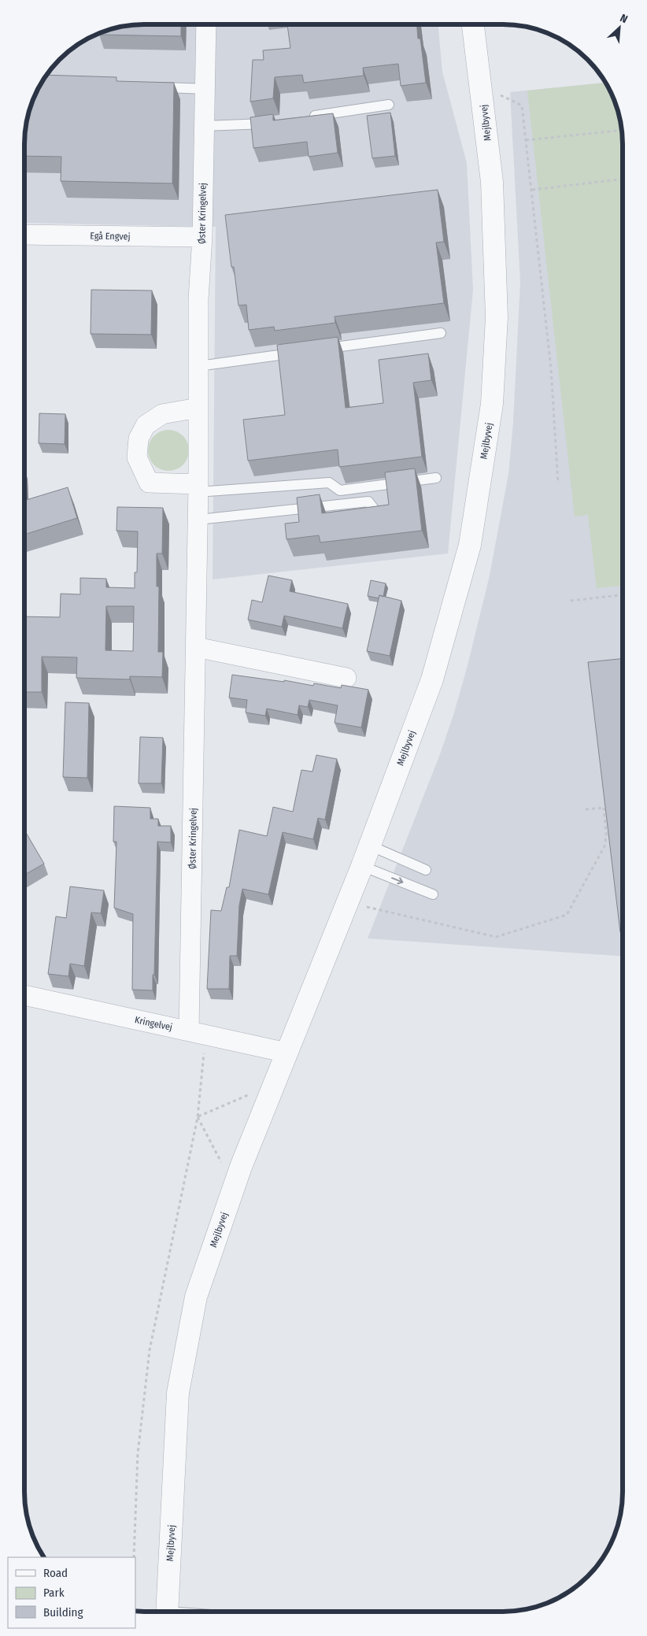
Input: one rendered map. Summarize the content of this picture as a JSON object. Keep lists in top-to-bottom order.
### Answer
{
  "streets": {
    "street": [
      "Mejlbyvej",
      "Øster Kringelvej",
      "Egå Engvej",
      "Kringelvej"
    ]
  },
  "crossings": [
    ["Mejlbyvej", "Kringelvej"],
    ["Øster Kringelvej", "Egå Engvej"],
    ["Øster Kringelvej", "Kringelvej"]
  ],
  "legend": ["Road", "Park", "Building"],
  "north": "top right"
}
